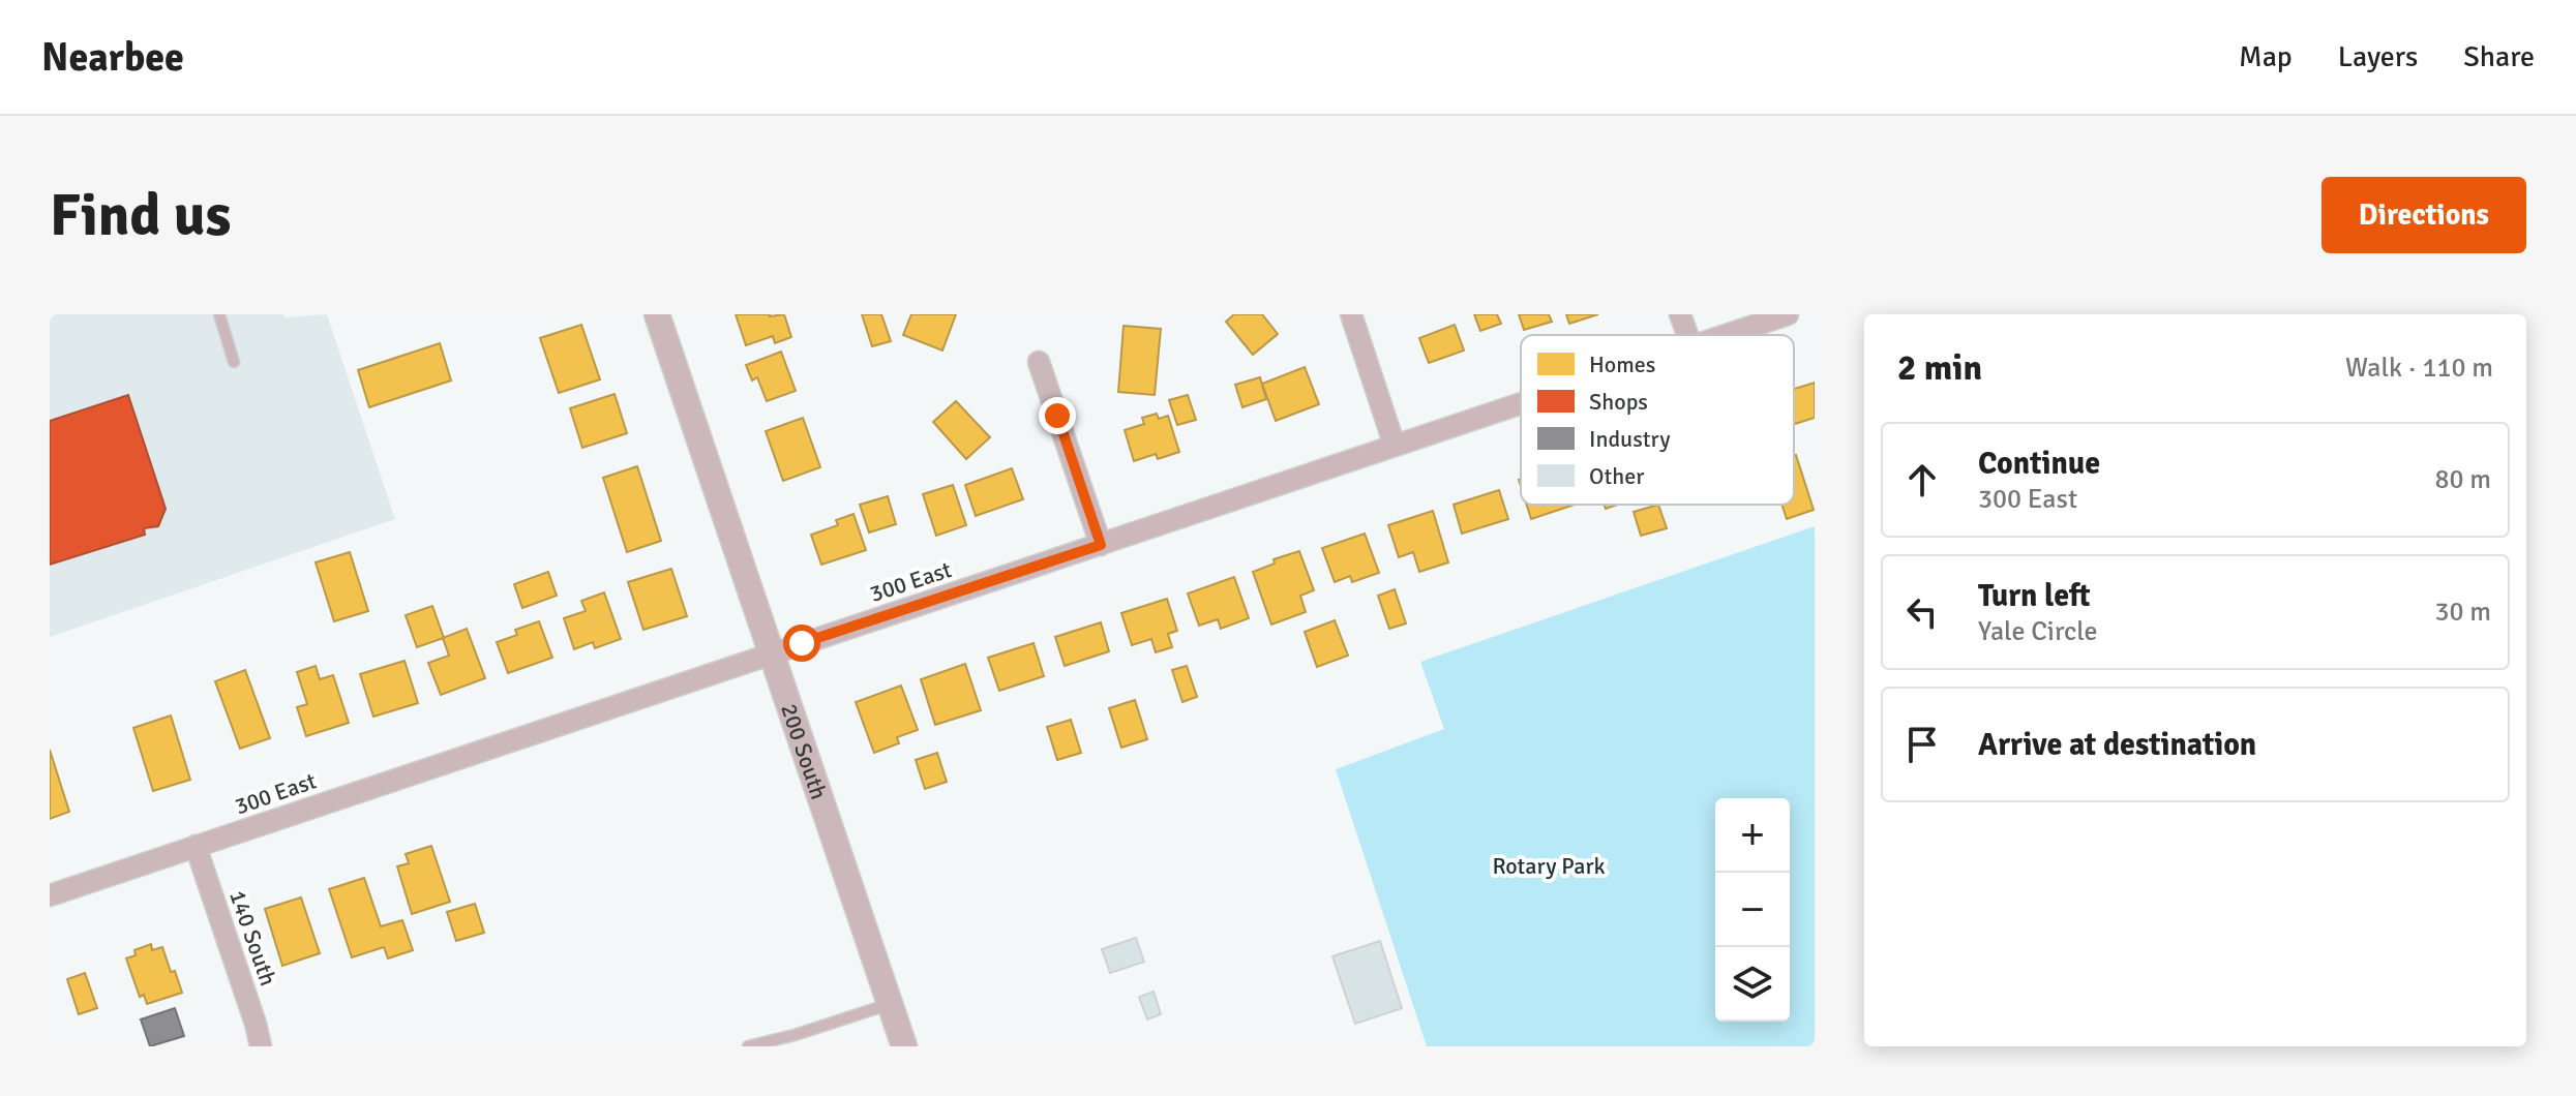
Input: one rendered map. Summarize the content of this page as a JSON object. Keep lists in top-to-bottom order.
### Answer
{
  "streets": {
    "street": ["300 East", "200 South", "140 South"]
  },
  "crossings": [
    ["300 East", "200 South"],
    ["300 East", "140 South"]
  ],
  "parks": ["Rotary Park"],
  "legend": [
    "Homes",
    "Shops",
    "Industry",
    "Other"
  ],
  "page": {
    "header": "Nearbee",
    "nav": ["Map", "Layers", "Share"],
    "buttons": "Directions",
    "title": "Find us",
    "heading": ["2 min", "Walk · 110 m"],
    "list": [
      ["Continue", "300 East", "80 m"],
      ["Turn left", "Yale Circle", "30 m"],
      "Arrive at destination"
    ],
    "map_buttons": ["+", "−"]
  }
}
